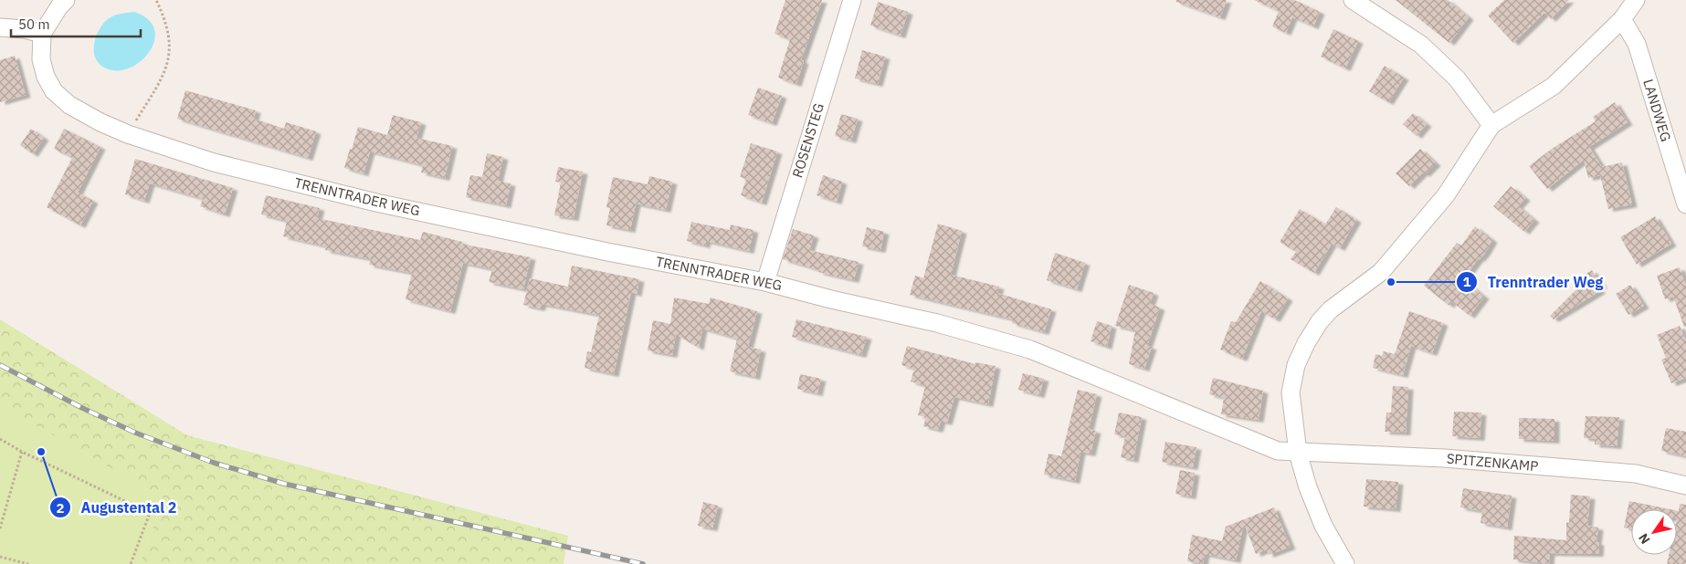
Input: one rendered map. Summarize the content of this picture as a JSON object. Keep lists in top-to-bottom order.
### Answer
{
  "streets": {
    "street": [
      "LANDWEG",
      "ROSENSTEG",
      "TRENNTRADER WEG",
      "SPITZENKAMP"
    ]
  },
  "crossings": [
    ["ROSENSTEG", "TRENNTRADER WEG"],
    ["TRENNTRADER WEG", "SPITZENKAMP"]
  ],
  "places": ["Trenntrader Weg", "Augustental 2"],
  "scale_bar": "50 m",
  "north": "bottom left"
}
